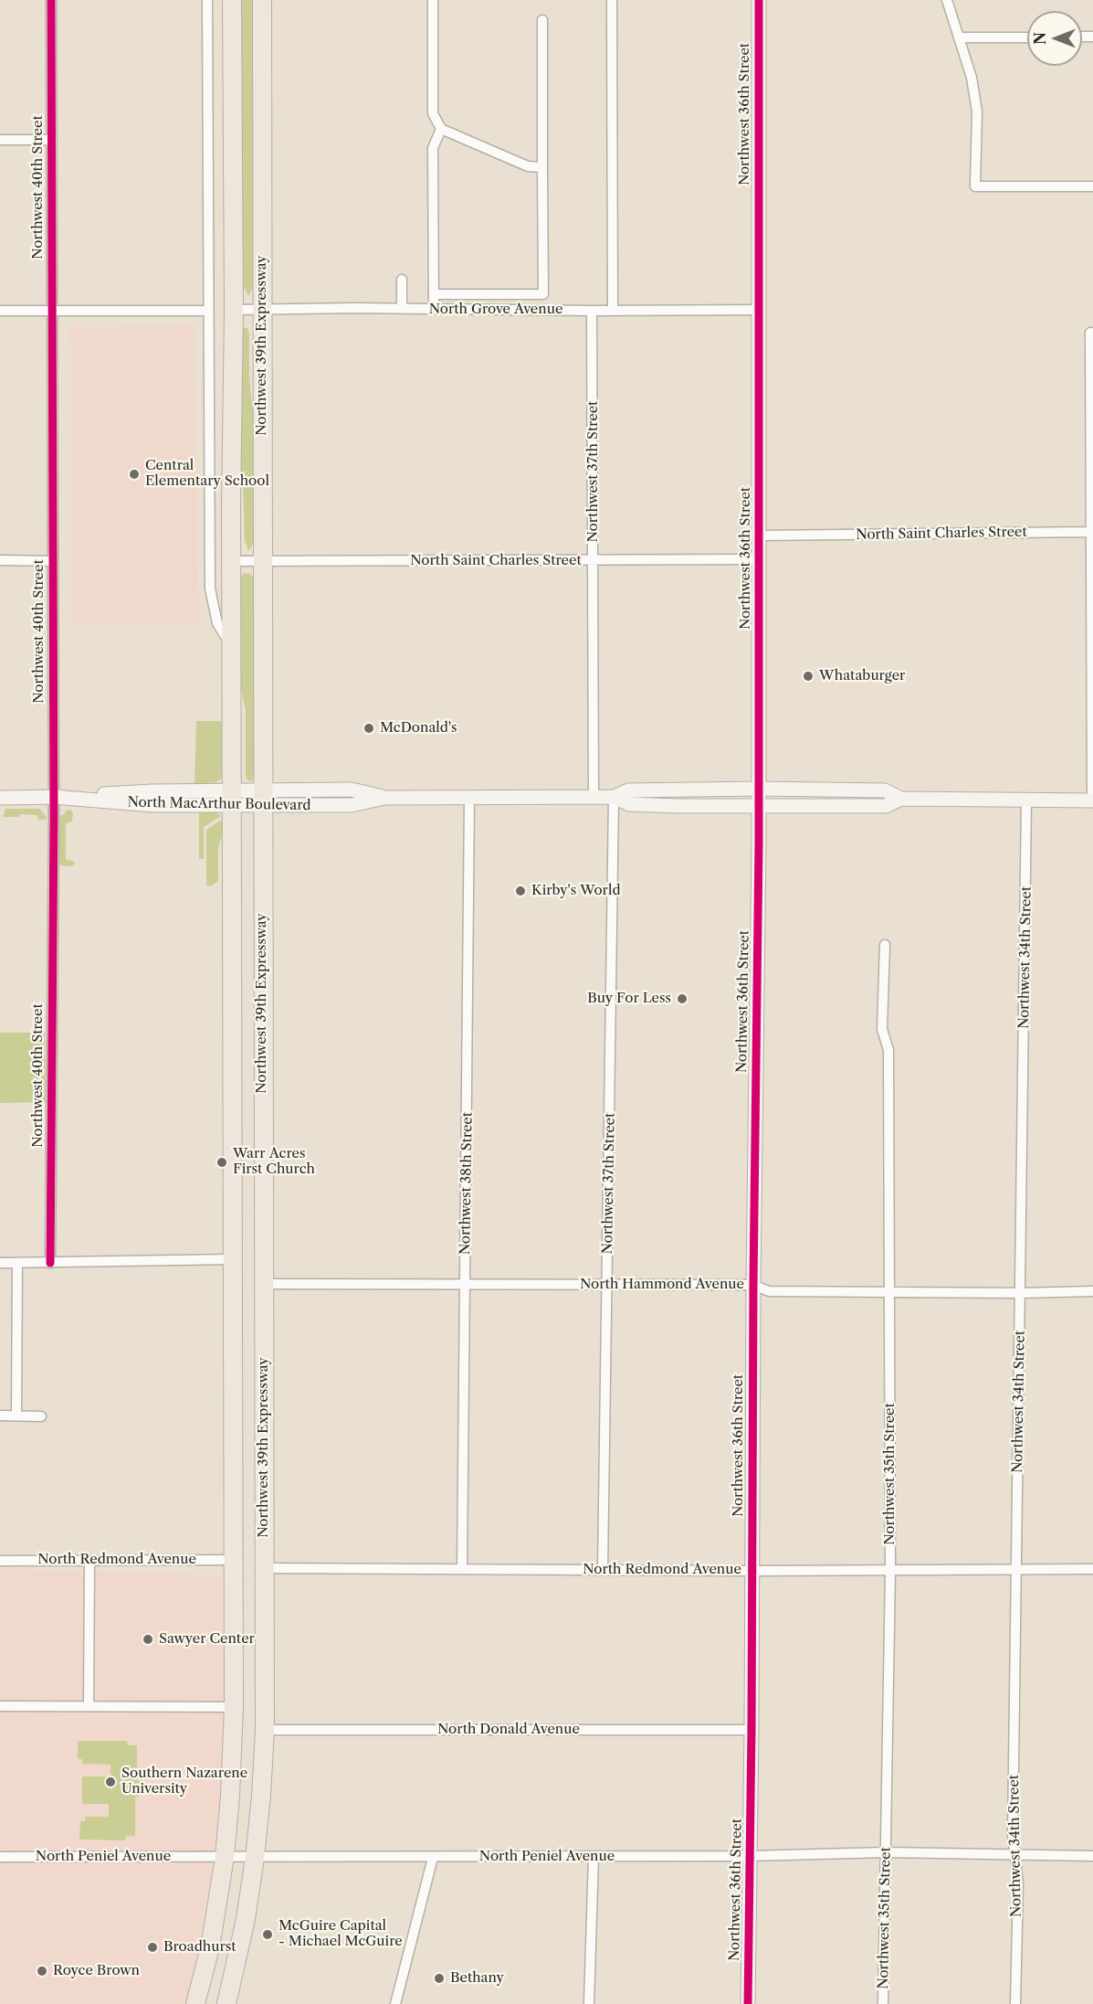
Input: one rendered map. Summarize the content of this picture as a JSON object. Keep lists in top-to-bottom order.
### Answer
{
  "streets": {
    "highway": ["Northwest 39th Expressway"],
    "main road": ["Northwest 36th Street", "North MacArthur Boulevard"],
    "street": [
      "Northwest 40th Street",
      "North Grove Avenue",
      "Northwest 37th Street",
      "North Saint Charles Street",
      "Northwest 34th Street",
      "Northwest 38th Street",
      "North Hammond Avenue",
      "Northwest 35th Street",
      "North Redmond Avenue",
      "North Donald Avenue",
      "North Peniel Avenue"
    ]
  },
  "crossings": [
    ["Northwest 36th Street", "North Grove Avenue"],
    ["Northwest 36th Street", "North Saint Charles Street"],
    ["Northwest 36th Street", "North MacArthur Boulevard"],
    ["Northwest 36th Street", "North Hammond Avenue"],
    ["Northwest 36th Street", "North Redmond Avenue"],
    ["Northwest 36th Street", "North Donald Avenue"],
    ["Northwest 36th Street", "North Peniel Avenue"],
    ["Northwest 40th Street", "North MacArthur Boulevard"],
    ["North Grove Avenue", "Northwest 39th Expressway"],
    ["North Grove Avenue", "Northwest 37th Street"],
    ["Northwest 39th Expressway", "North Saint Charles Street"],
    ["Northwest 39th Expressway", "North MacArthur Boulevard"],
    ["Northwest 39th Expressway", "North Hammond Avenue"],
    ["Northwest 39th Expressway", "North Redmond Avenue"],
    ["Northwest 39th Expressway", "North Donald Avenue"],
    ["Northwest 39th Expressway", "North Peniel Avenue"],
    ["Northwest 37th Street", "North Saint Charles Street"],
    ["Northwest 37th Street", "North MacArthur Boulevard"],
    ["Northwest 37th Street", "North Hammond Avenue"],
    ["Northwest 37th Street", "North Redmond Avenue"],
    ["North MacArthur Boulevard", "Northwest 34th Street"],
    ["North MacArthur Boulevard", "Northwest 38th Street"],
    ["Northwest 34th Street", "North Hammond Avenue"],
    ["Northwest 34th Street", "North Redmond Avenue"],
    ["Northwest 34th Street", "North Peniel Avenue"],
    ["Northwest 38th Street", "North Hammond Avenue"],
    ["Northwest 38th Street", "North Redmond Avenue"],
    ["North Hammond Avenue", "Northwest 35th Street"],
    ["Northwest 35th Street", "North Redmond Avenue"],
    ["Northwest 35th Street", "North Peniel Avenue"]
  ],
  "places": [
    "Central Elementary School",
    "Whataburger",
    "McDonald's",
    "Kirby's World",
    "Buy For Less",
    "Warr Acres First Church",
    "Sawyer Center",
    "Southern Nazarene University",
    "McGuire Capital - Michael McGuire",
    "Broadhurst",
    "Royce Brown",
    "Bethany"
  ],
  "north": "left"
}
